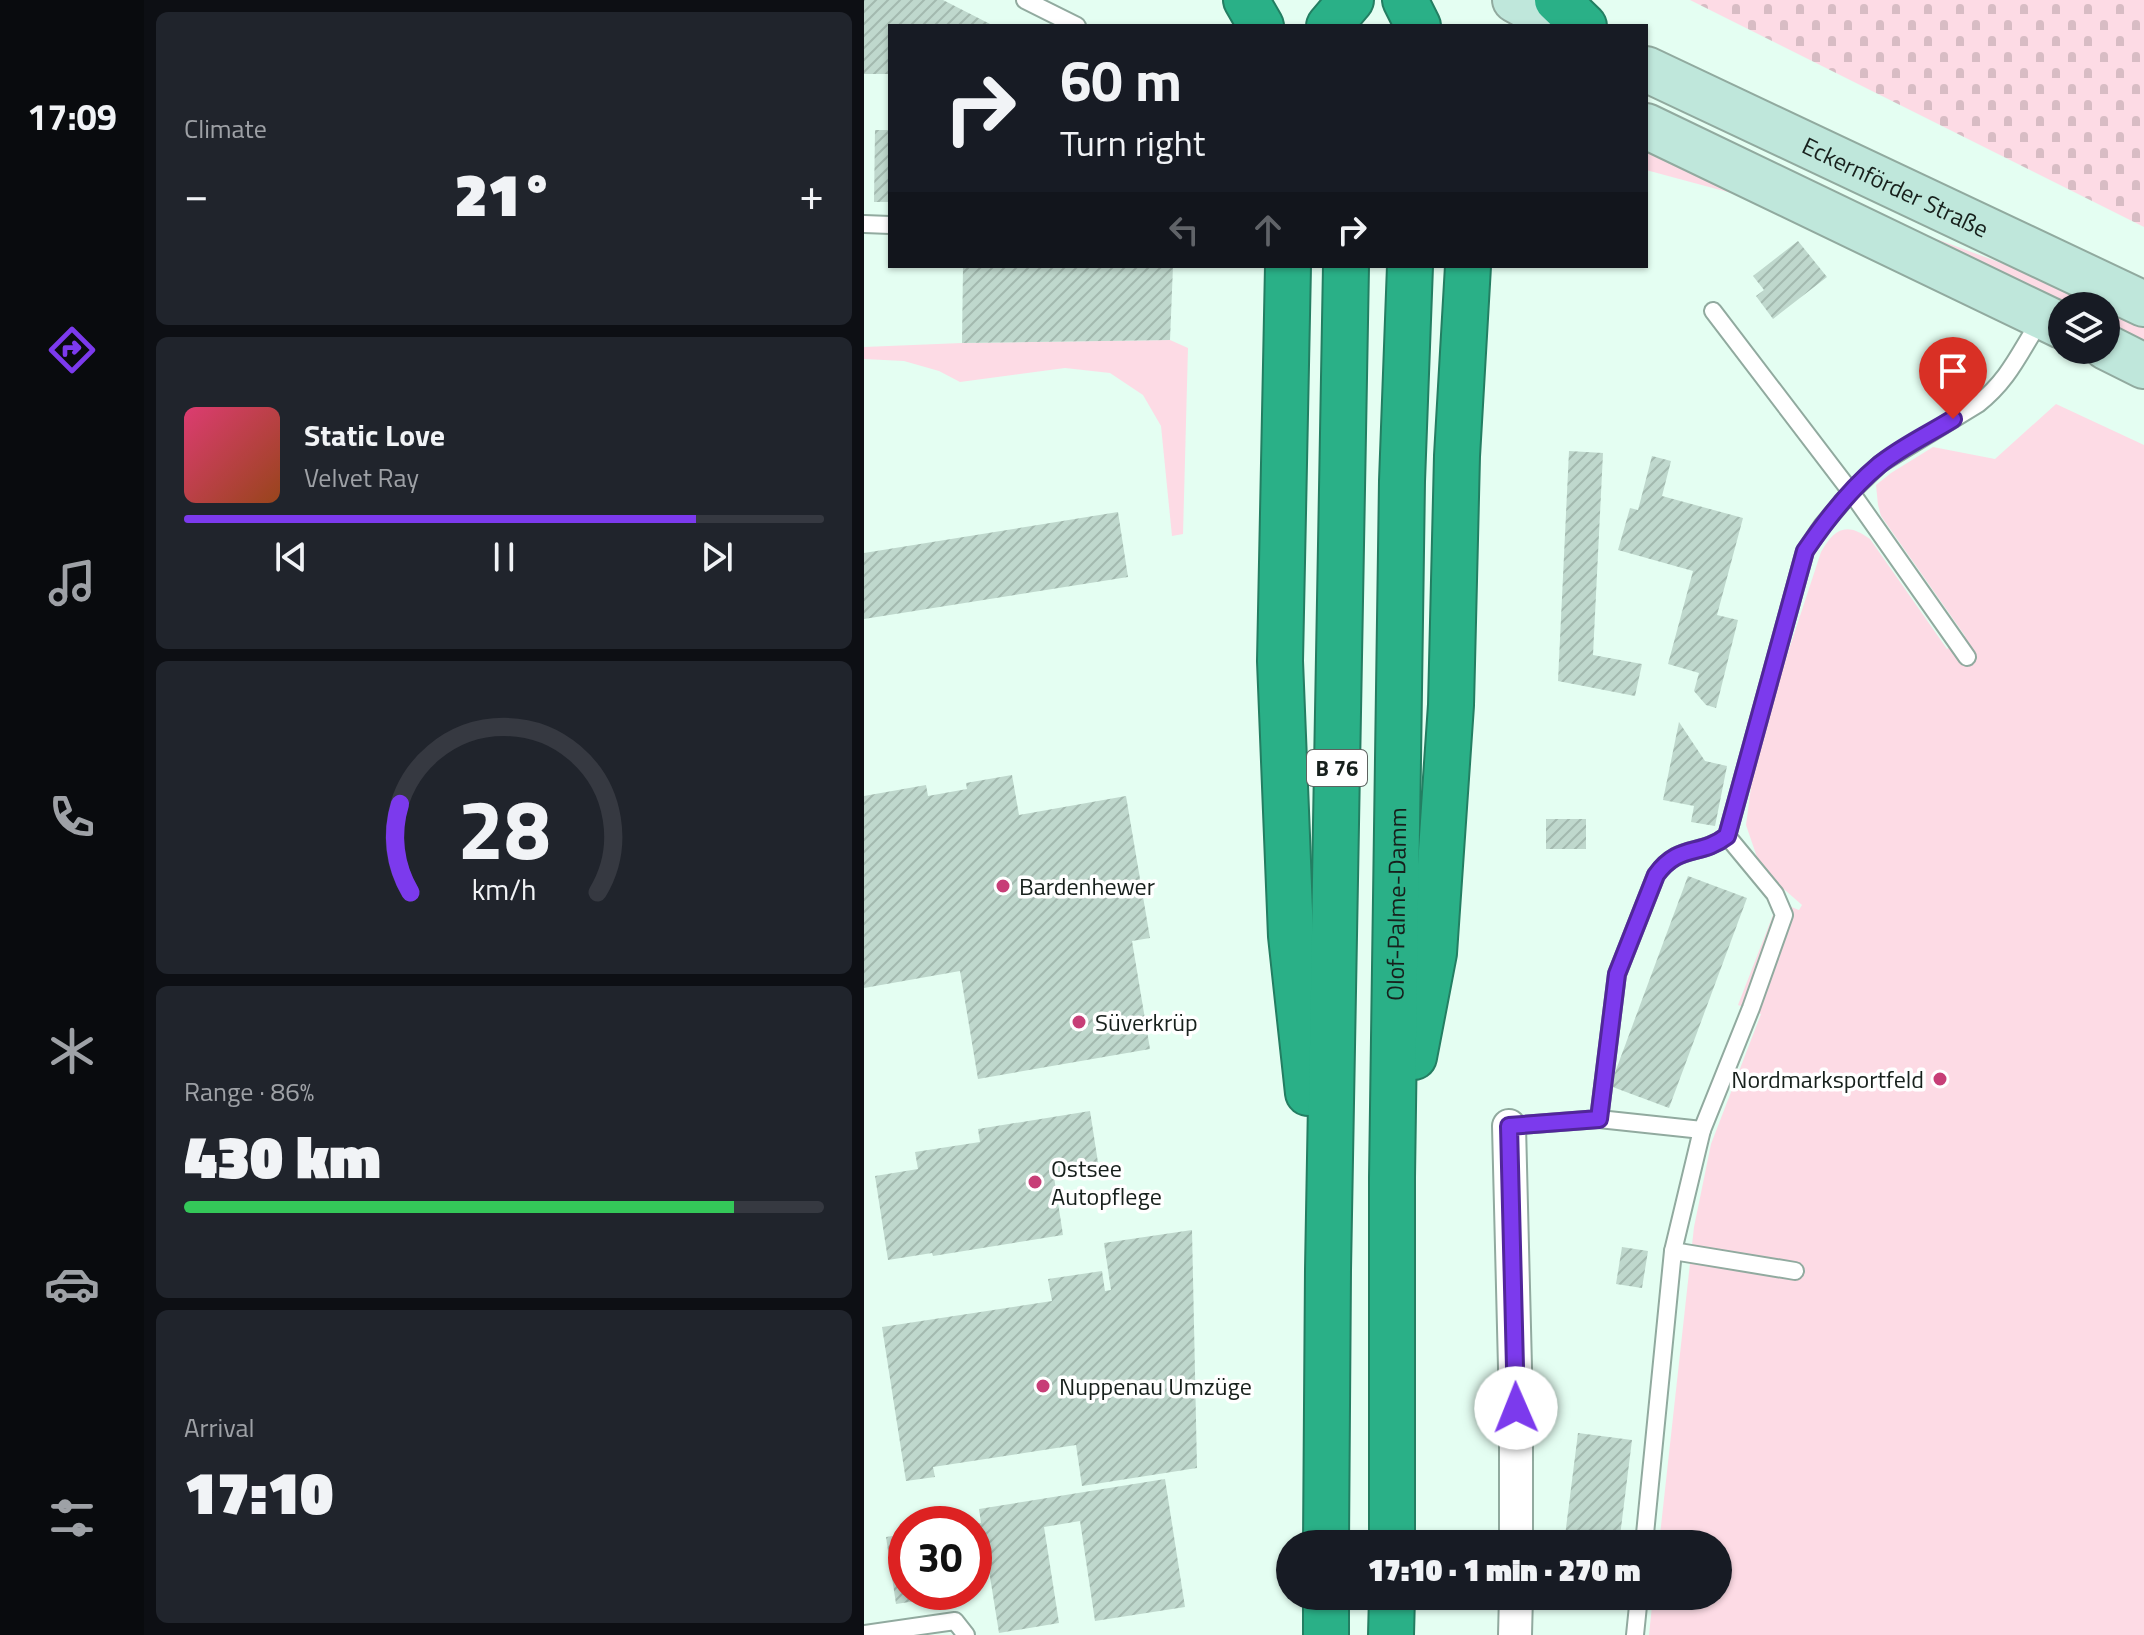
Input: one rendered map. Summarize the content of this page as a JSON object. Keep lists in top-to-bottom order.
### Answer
{
  "streets": {
    "highway": ["B 76", "Olof-Palme-Damm"],
    "main road": ["Eckernförder Straße"]
  },
  "places": [
    "Bardenhewer",
    "Süverkrüp",
    "Nordmarksportfeld",
    "Ostsee Autopflege",
    "Nuppenau Umzüge"
  ],
  "page": {
    "tabs": "17:09",
    "tile": [
      "Climate",
      ["Range · 86%", "430 km"],
      ["Arrival", "17:10"]
    ],
    "turn": ["60 m", "Turn right"],
    "heat": ["−", "21°", "+"],
    "song": ["Static Love", "Velvet Ray"],
    "limit": "30",
    "trip": "17:10 · 1 min · 270 m",
    "gauge": ["28", "km/h"]
  }
}
